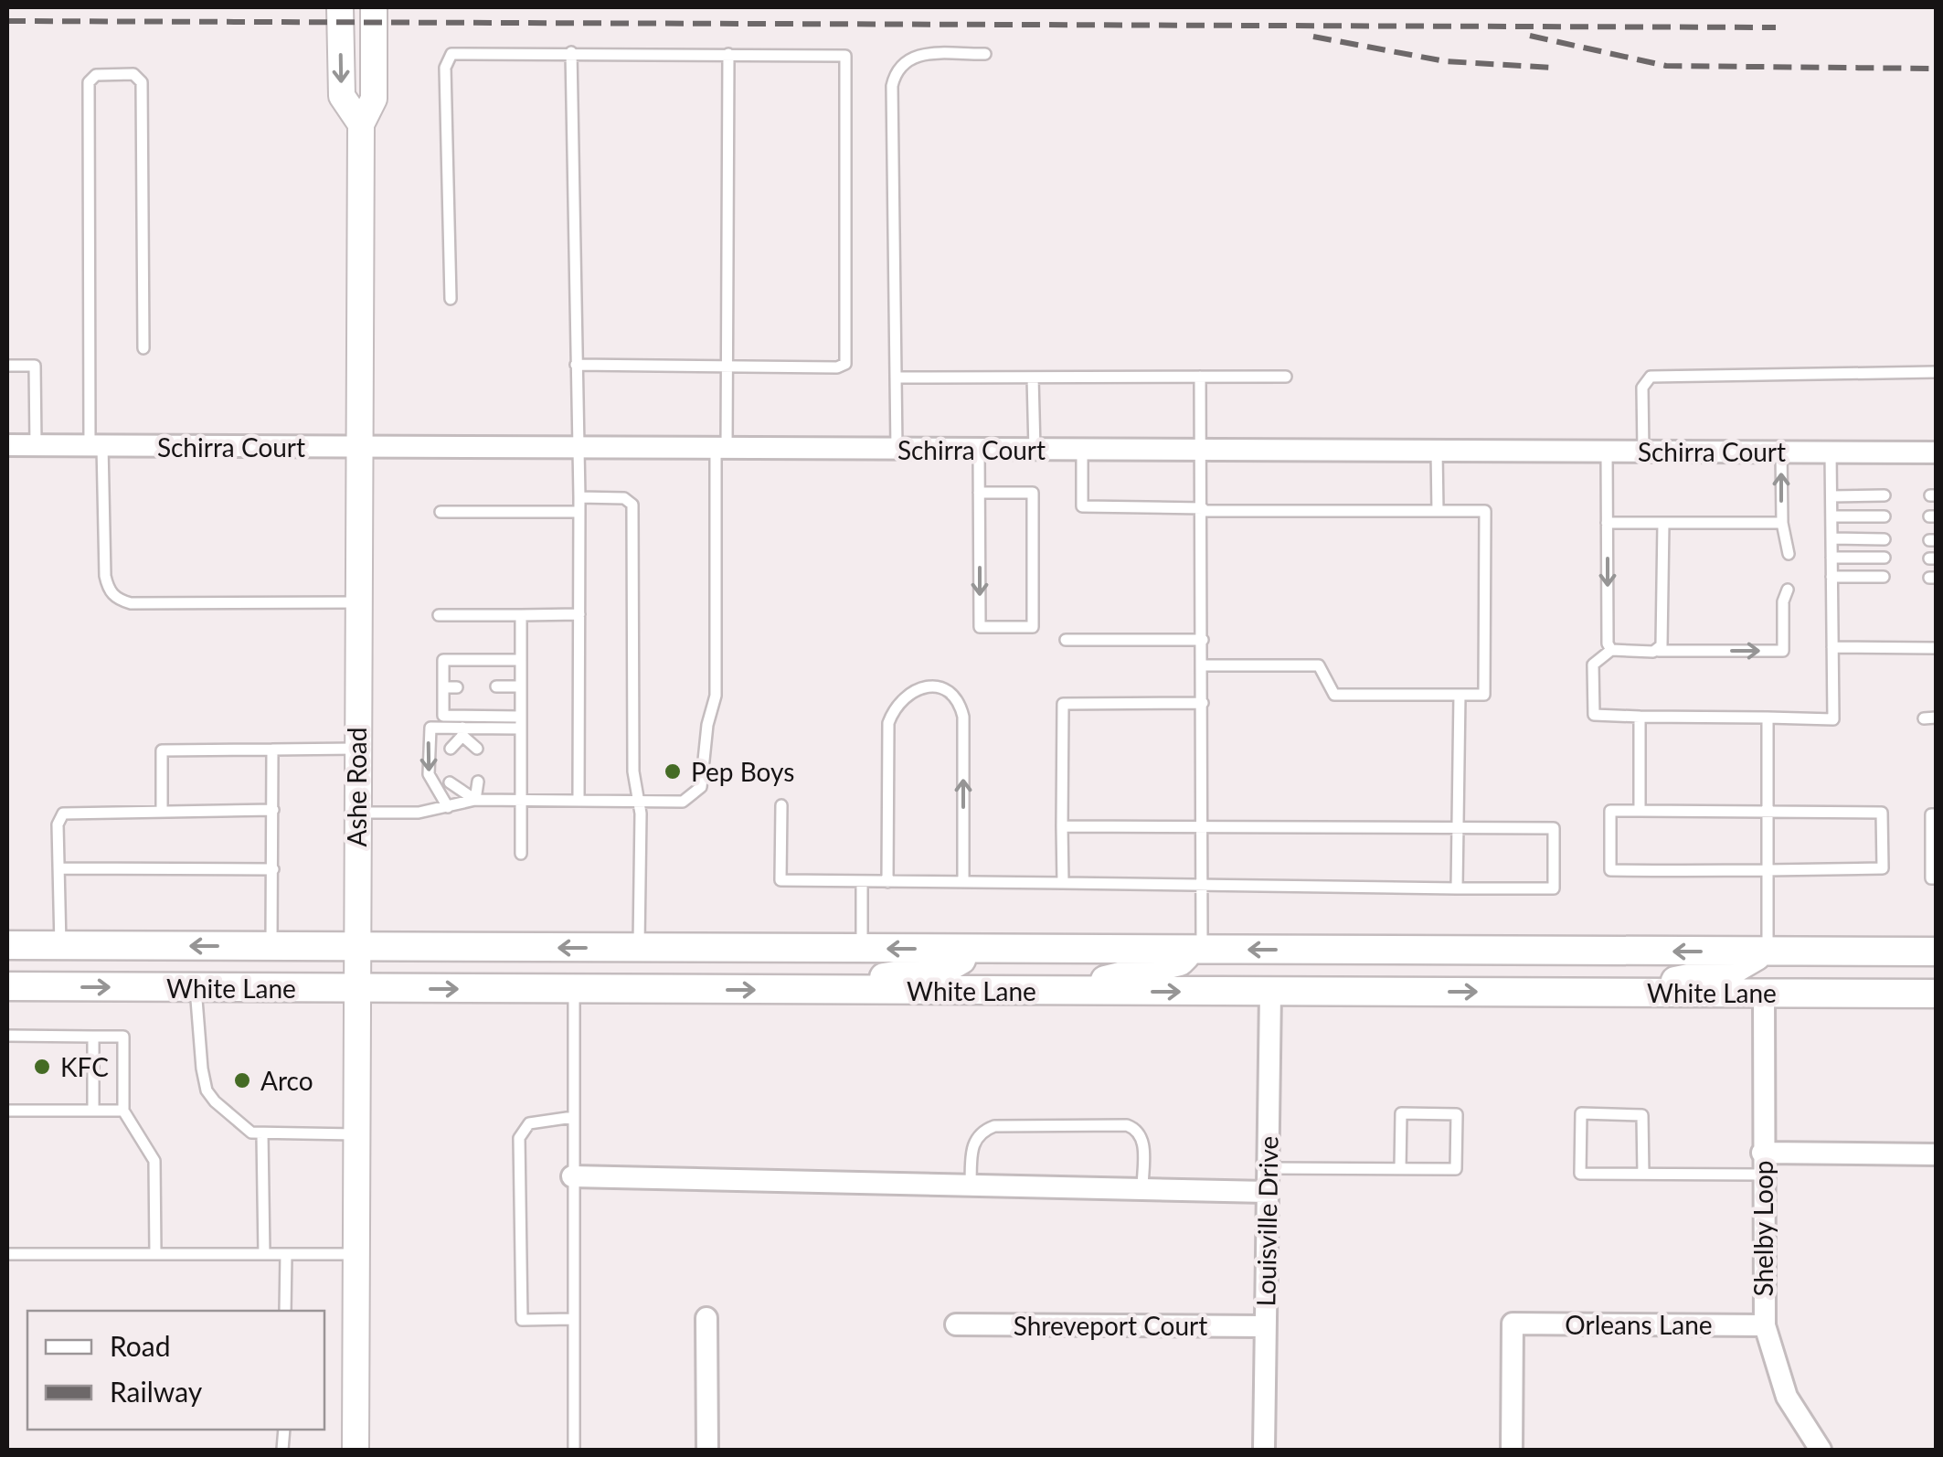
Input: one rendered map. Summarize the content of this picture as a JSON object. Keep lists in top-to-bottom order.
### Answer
{
  "streets": {
    "main road": ["White Lane"],
    "street": [
      "Schirra Court",
      "Ashe Road",
      "Louisville Drive",
      "Shelby Loop",
      "Orleans Lane",
      "Shreveport Court"
    ]
  },
  "crossings": [
    ["Schirra Court", "Ashe Road"],
    ["Ashe Road", "White Lane"],
    ["White Lane", "Louisville Drive"],
    ["White Lane", "Shelby Loop"],
    ["Louisville Drive", "Shreveport Court"],
    ["Shelby Loop", "Orleans Lane"]
  ],
  "places": ["Pep Boys", "KFC", "Arco"],
  "legend": ["Road", "Railway"]
}
